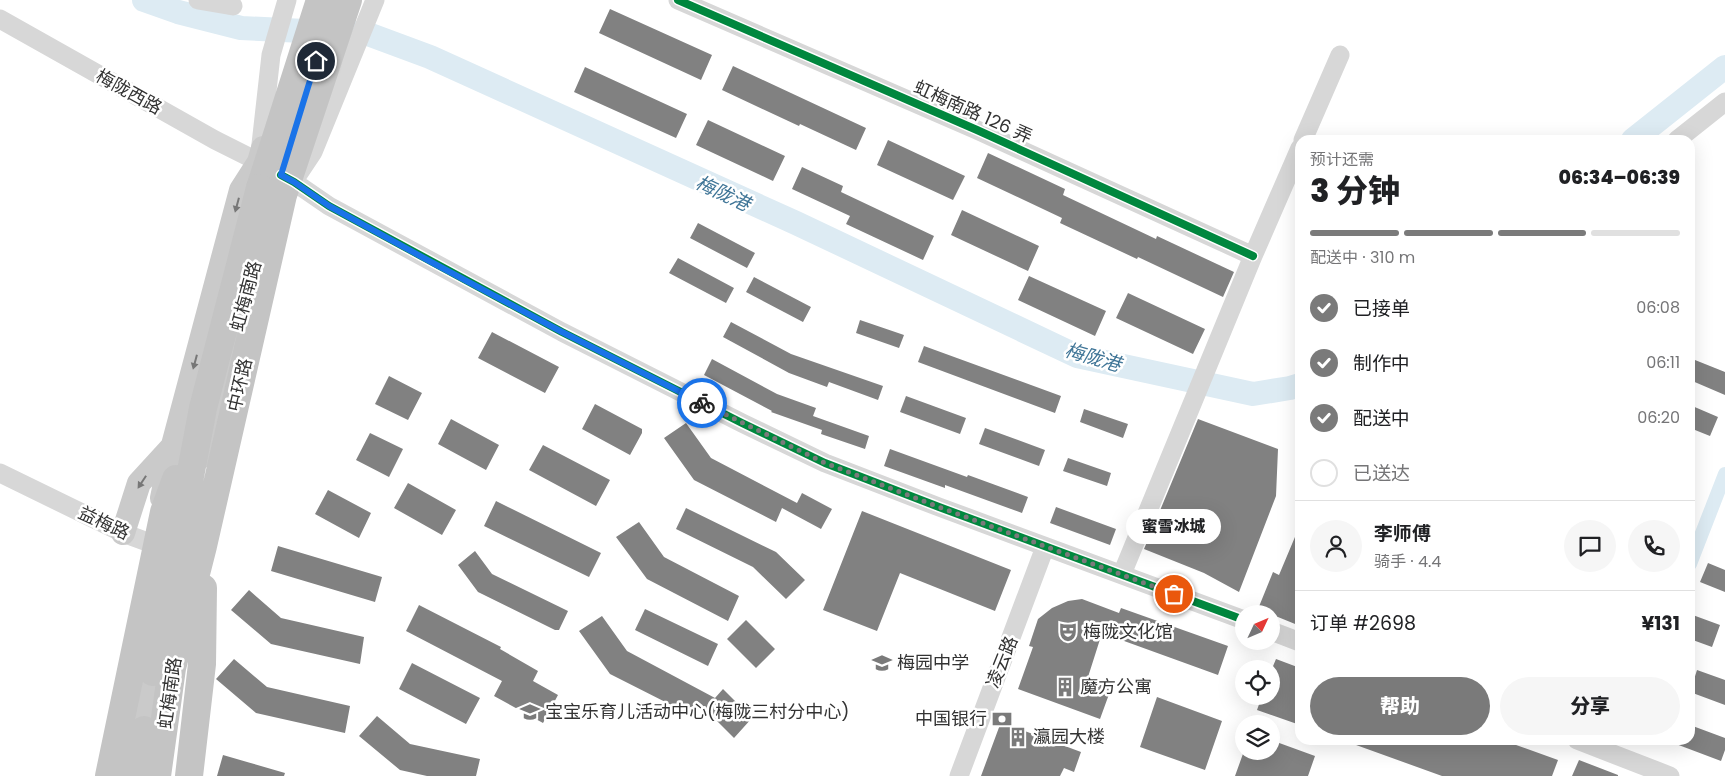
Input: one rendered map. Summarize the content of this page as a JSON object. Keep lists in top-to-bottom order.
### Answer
{
  "streets": {
    "highway": ["中环路"],
    "main road": ["虹梅南路"],
    "street": [
      "梅陇西路",
      "虹梅南路 126 弄",
      "益梅路",
      "凌云路"
    ]
  },
  "crossings": [
    ["梅陇西路", "虹梅南路"],
    ["虹梅南路", "中环路"],
    ["虹梅南路", "益梅路"],
    ["中环路", "益梅路"]
  ],
  "water": ["梅陇港"],
  "places": {
    "other": ["蜜雪冰城"],
    "theatre": ["梅陇文化馆"],
    "school or university": ["梅园中学", "宝宝乐育儿活动中心(梅陇三村分中心)"],
    "building": ["魔方公寓", "瀛园大楼"],
    "bank": ["中国银行"]
  },
  "north": "top right",
  "page": {
    "heading": ["3 分钟", "预计还需", "06:34–06:39"],
    "panel": [
      "李师傅",
      "骑手 · 4.4",
      "订单 #2698",
      "¥131"
    ],
    "bar": "配送中 · 310 m",
    "list": [
      ["已接单", "06:08"],
      ["制作中", "06:11"],
      ["配送中", "06:20"],
      "已送达"
    ],
    "bubble": "蜜雪冰城",
    "buttons": ["帮助", "分享"]
  }
}
